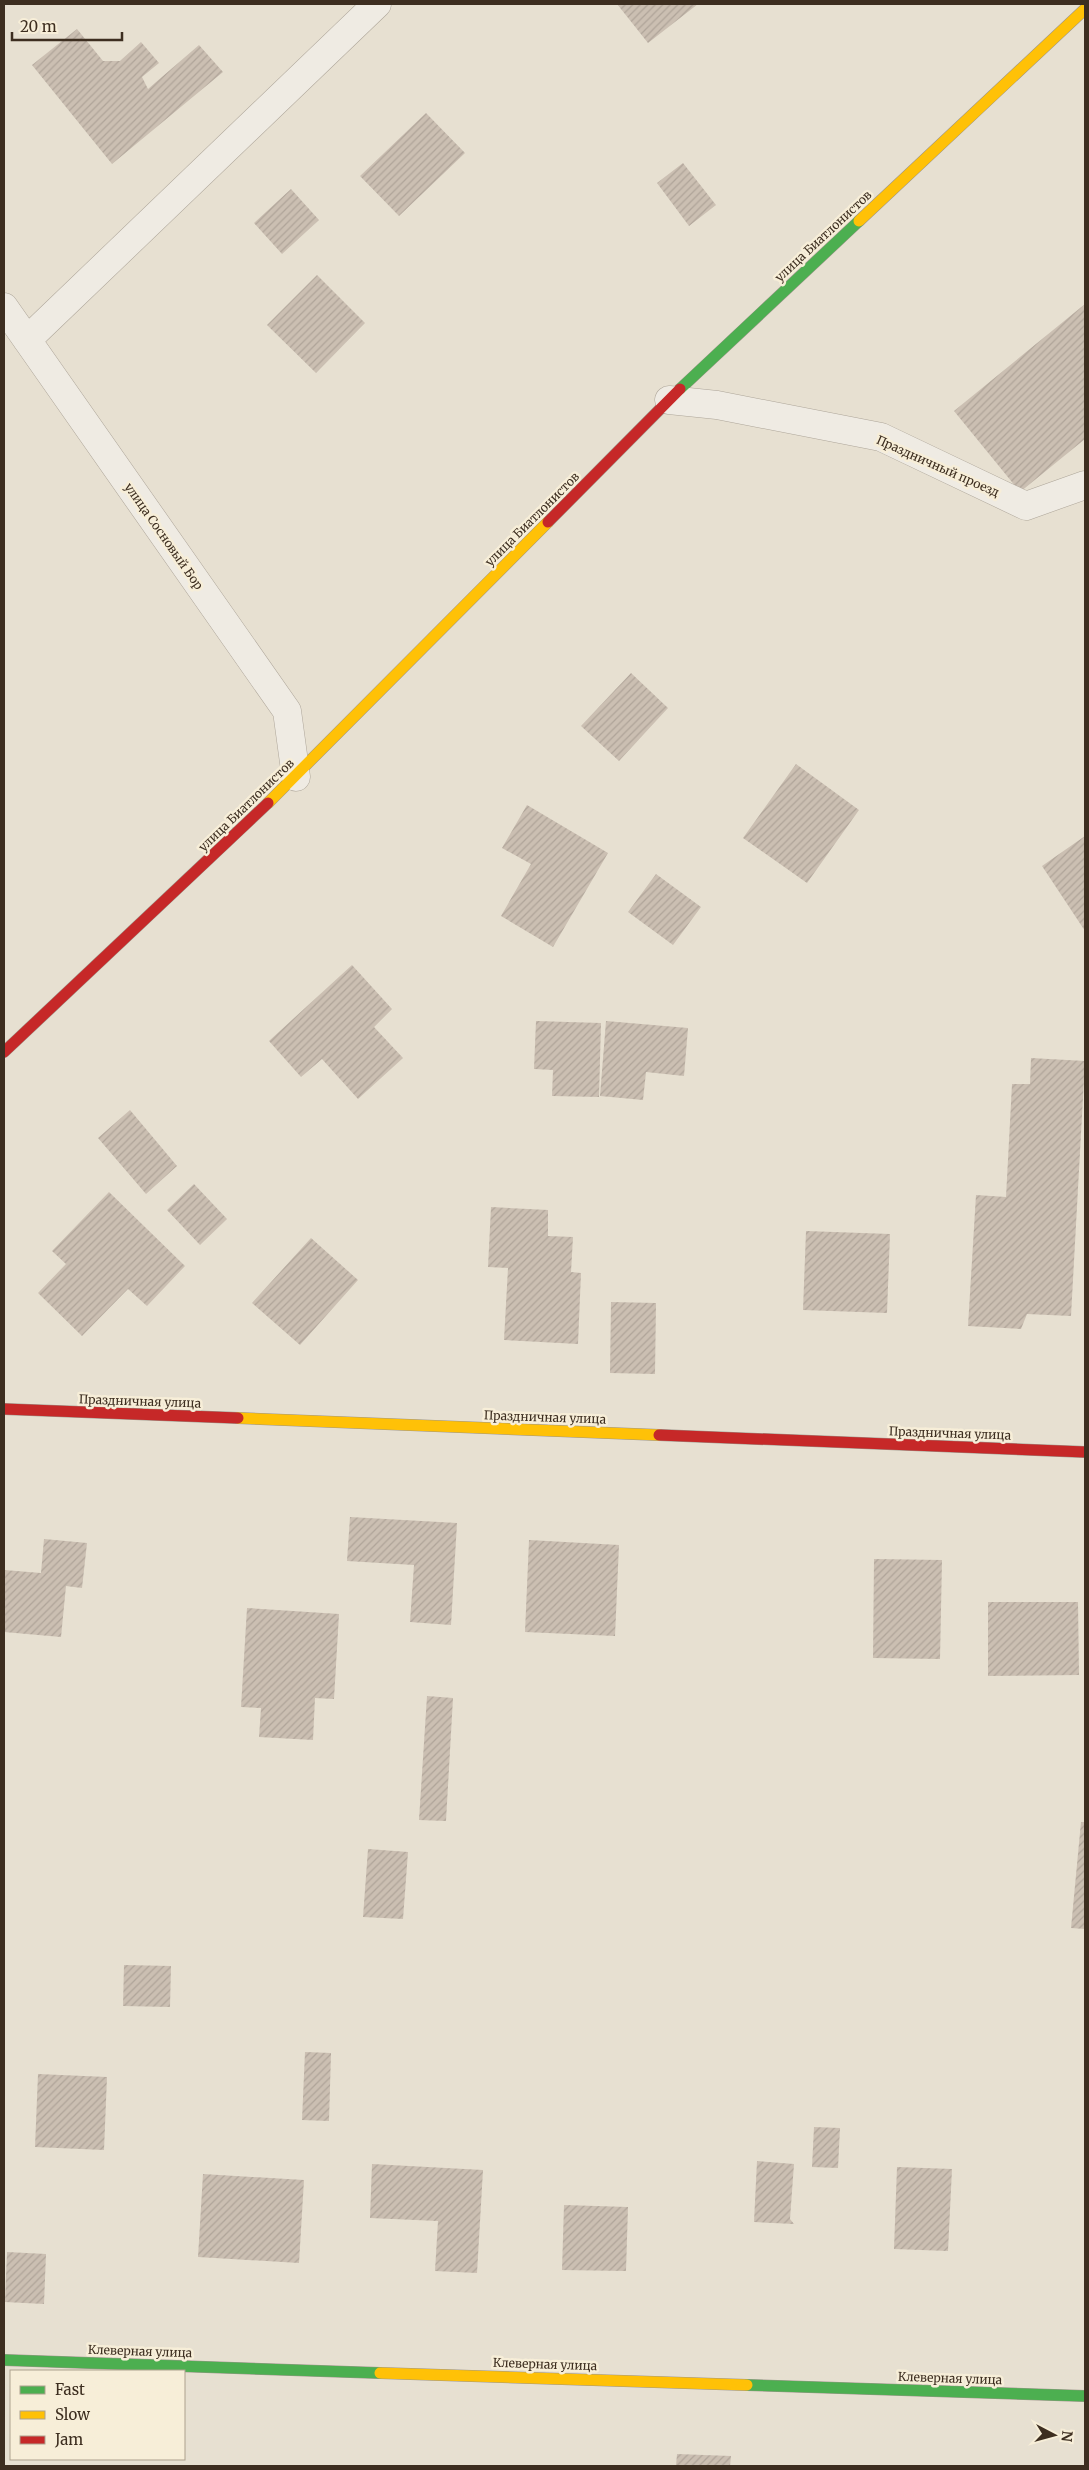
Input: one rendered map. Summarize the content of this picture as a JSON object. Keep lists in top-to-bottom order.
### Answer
{
  "streets": {
    "street": [
      "улица Биатлонистов",
      "Праздничный проезд",
      "улица Сосновый Бор",
      "Праздничная улица",
      "Клеверная улица"
    ]
  },
  "crossings": [
    ["улица Биатлонистов", "Праздничный проезд"],
    ["улица Биатлонистов", "улица Сосновый Бор"]
  ],
  "legend": ["Fast", "Slow", "Jam"],
  "scale_bar": "20 m",
  "north": "right"
}
